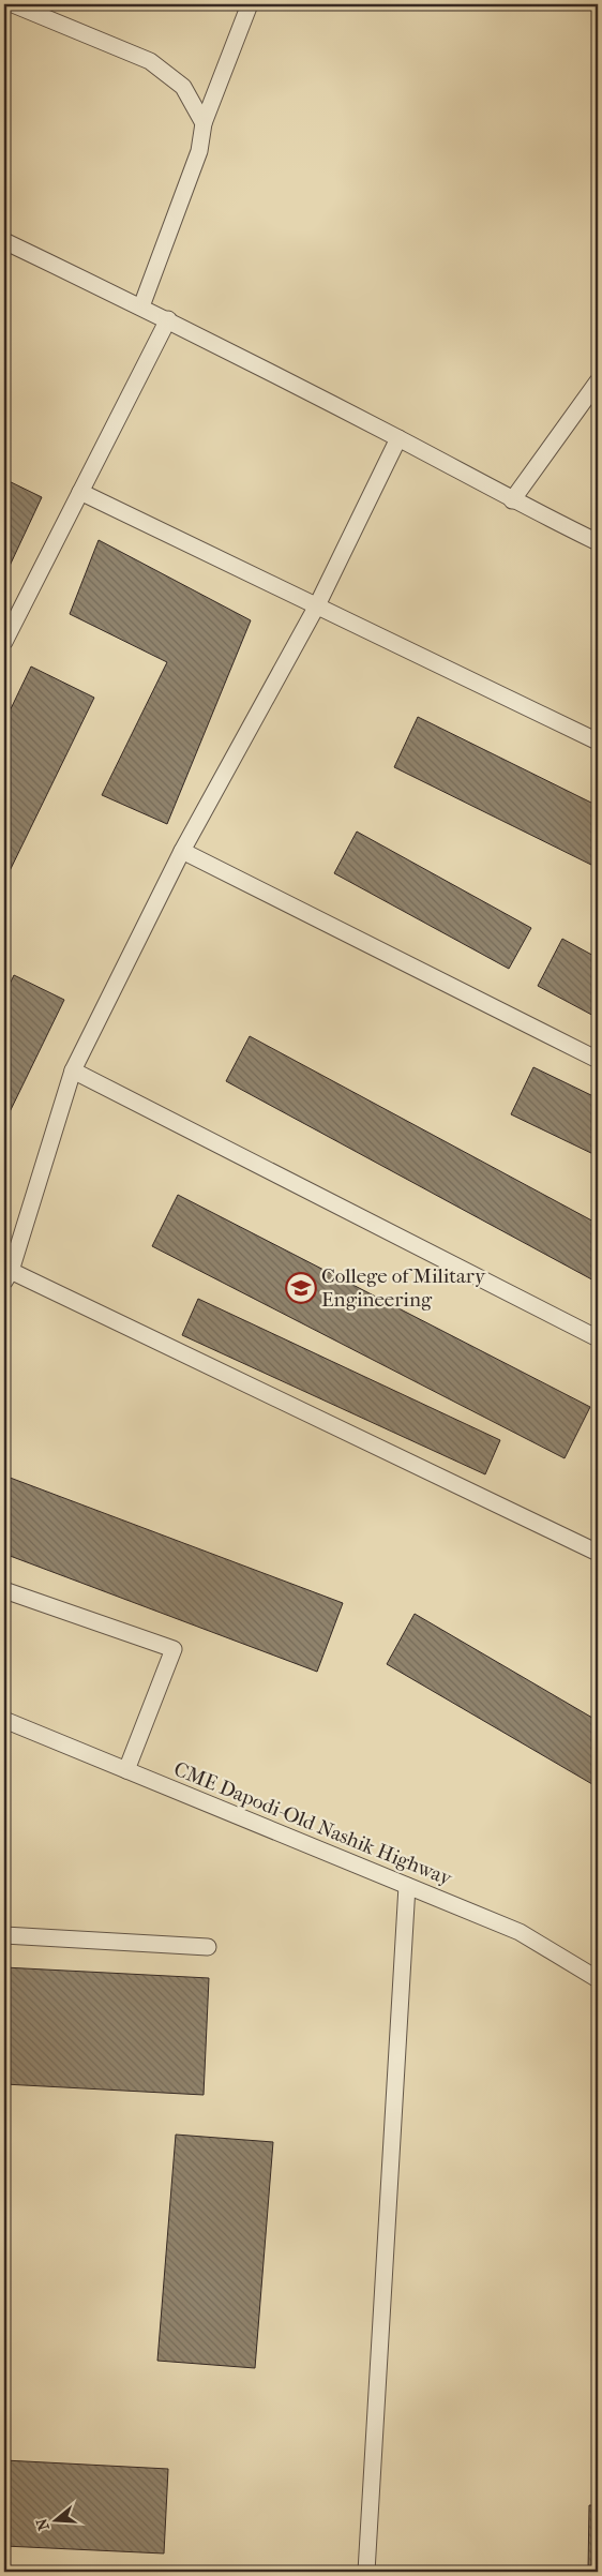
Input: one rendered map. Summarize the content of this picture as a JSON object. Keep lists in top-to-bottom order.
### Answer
{
  "streets": {
    "lane": ["CME Dapodi-Old Nashik Highway"]
  },
  "places": {
    "school or university": ["College of Military Engineering"]
  },
  "north": "left"
}
